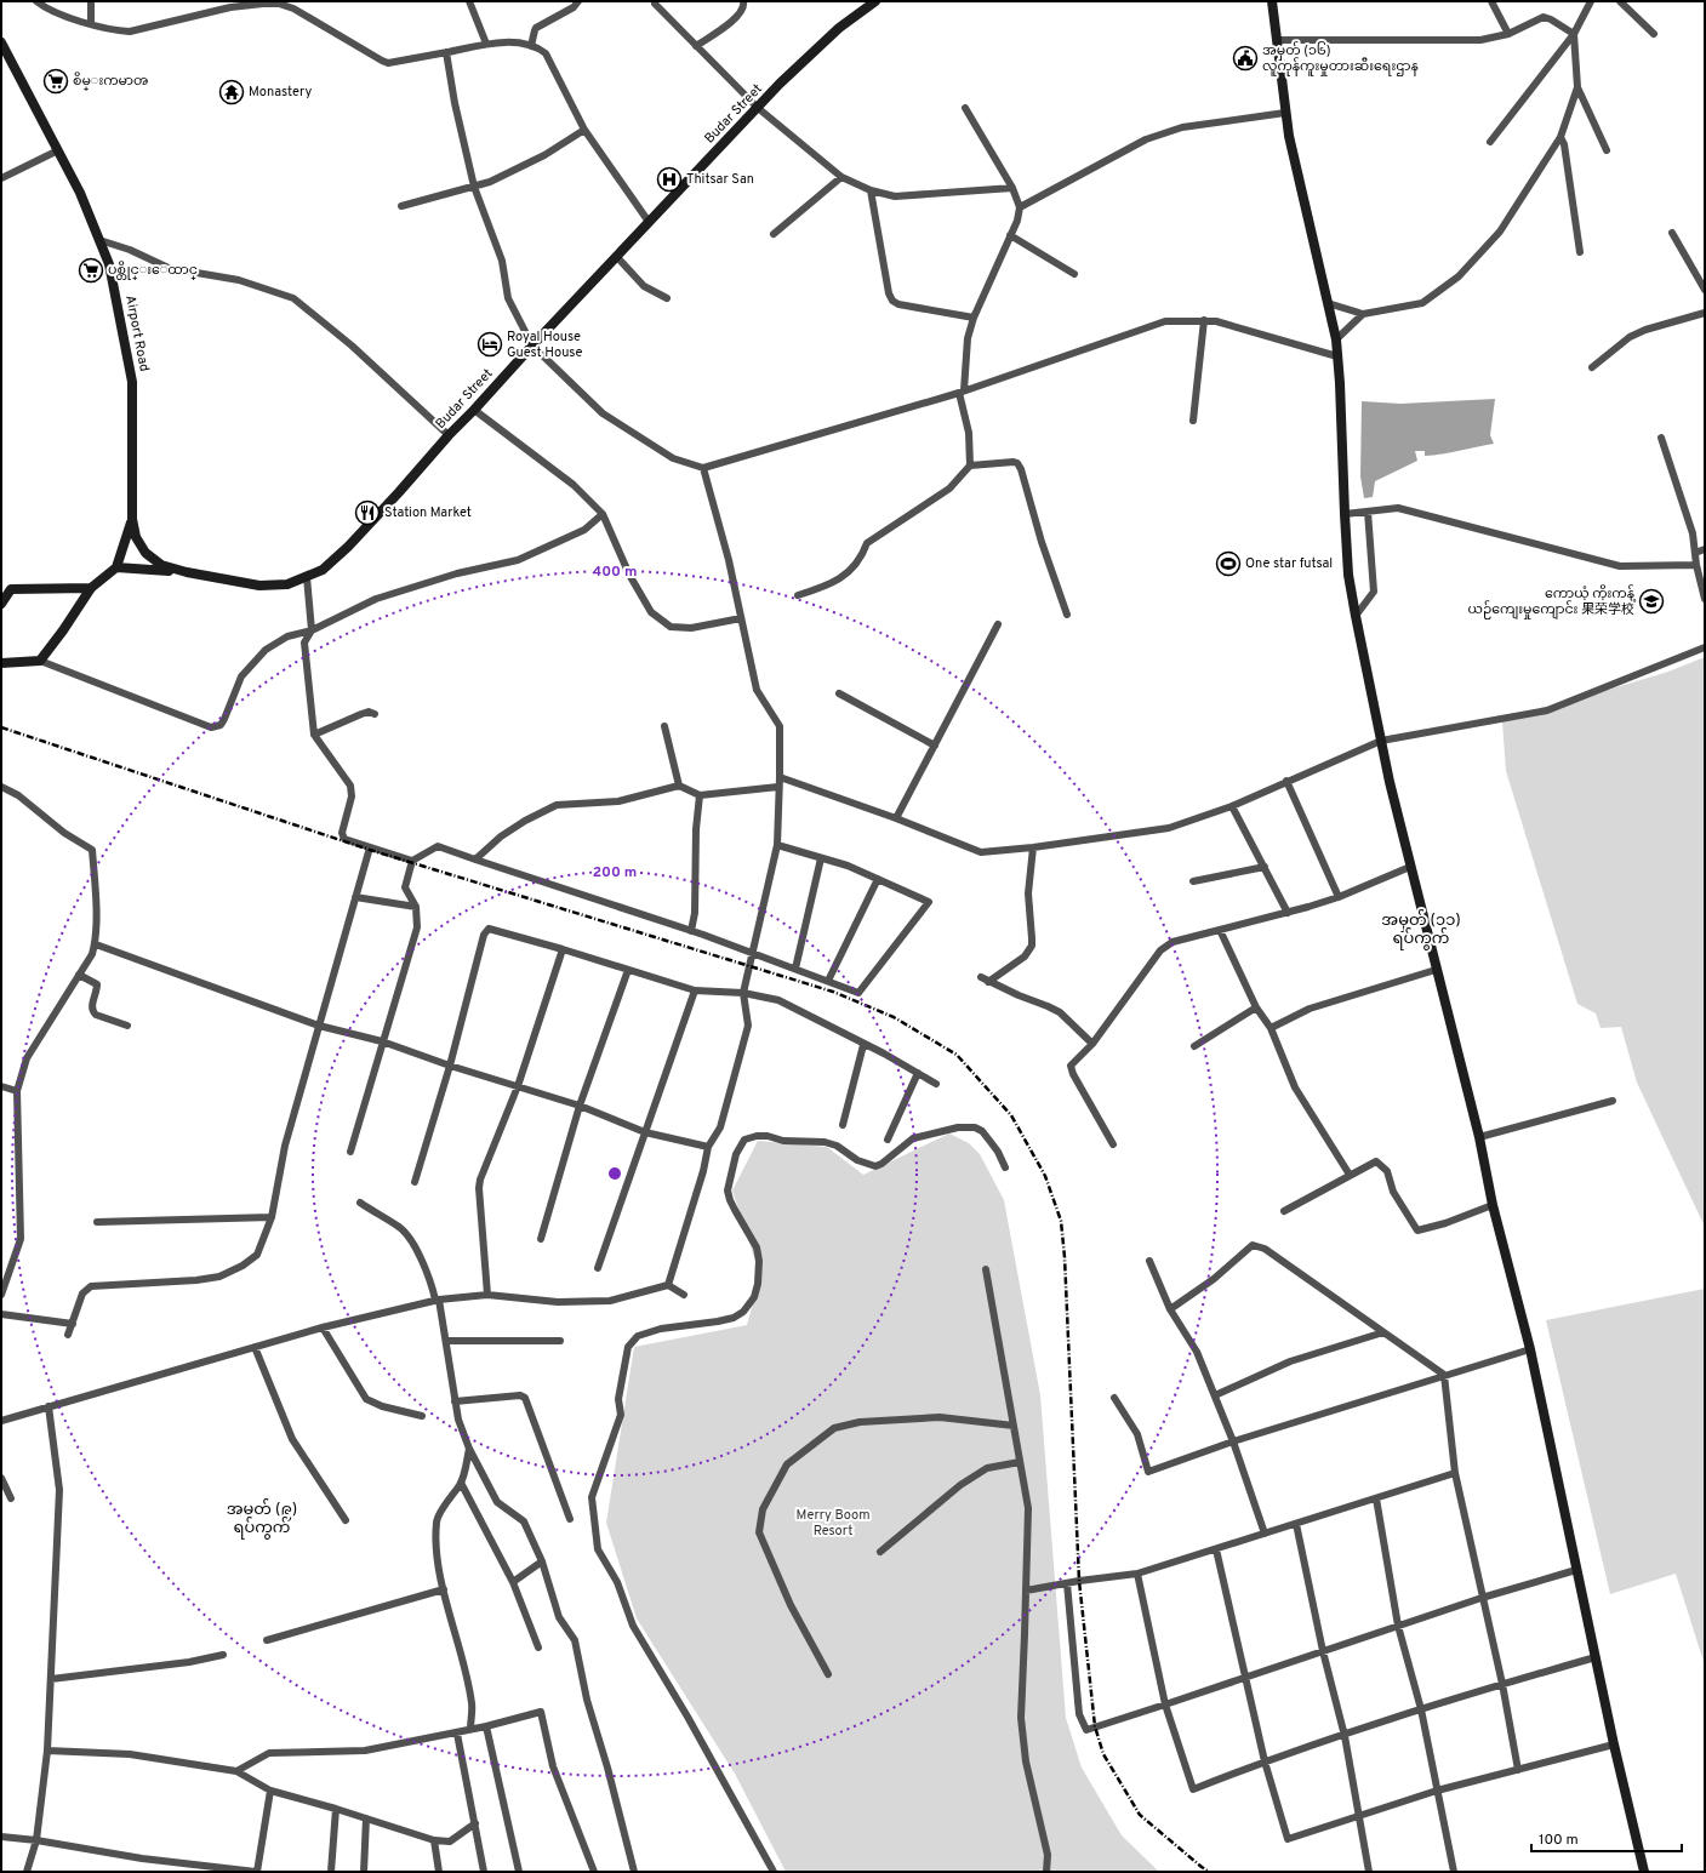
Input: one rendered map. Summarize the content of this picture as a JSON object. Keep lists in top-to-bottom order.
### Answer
{
  "streets": {
    "main road": ["Budar Street", "Airport Road"]
  },
  "crossings": [
    ["Budar Street", "Airport Road"]
  ],
  "districts": ["အမှတ် (၁၁) ရပ်ကွက်", "အမှတ် (၉) ရပ်ကွက်"],
  "parks": ["Merry Boom Resort"],
  "places": {
    "public building": ["အမှတ် (၁၆) လူကုန်ကူးမှုတားဆီးရေးဌာန"],
    "supermarket": ["စိမ္းကမာၻ", "ပစ္တိုင္းေထာင္"],
    "temple": ["Monastery"],
    "hospital": ["Thitsar San"],
    "hotel": ["Royal House Guest House"],
    "restaurant": ["Station Market"],
    "sports": ["One star futsal"],
    "school or university": ["ကော့ယုံ ကိုးကန့် ယဉ်ကျေးမှုကျောင်း 果荣学校"]
  },
  "scale_bar": "100 m",
  "rings": ["400 m", "200 m"]
}
